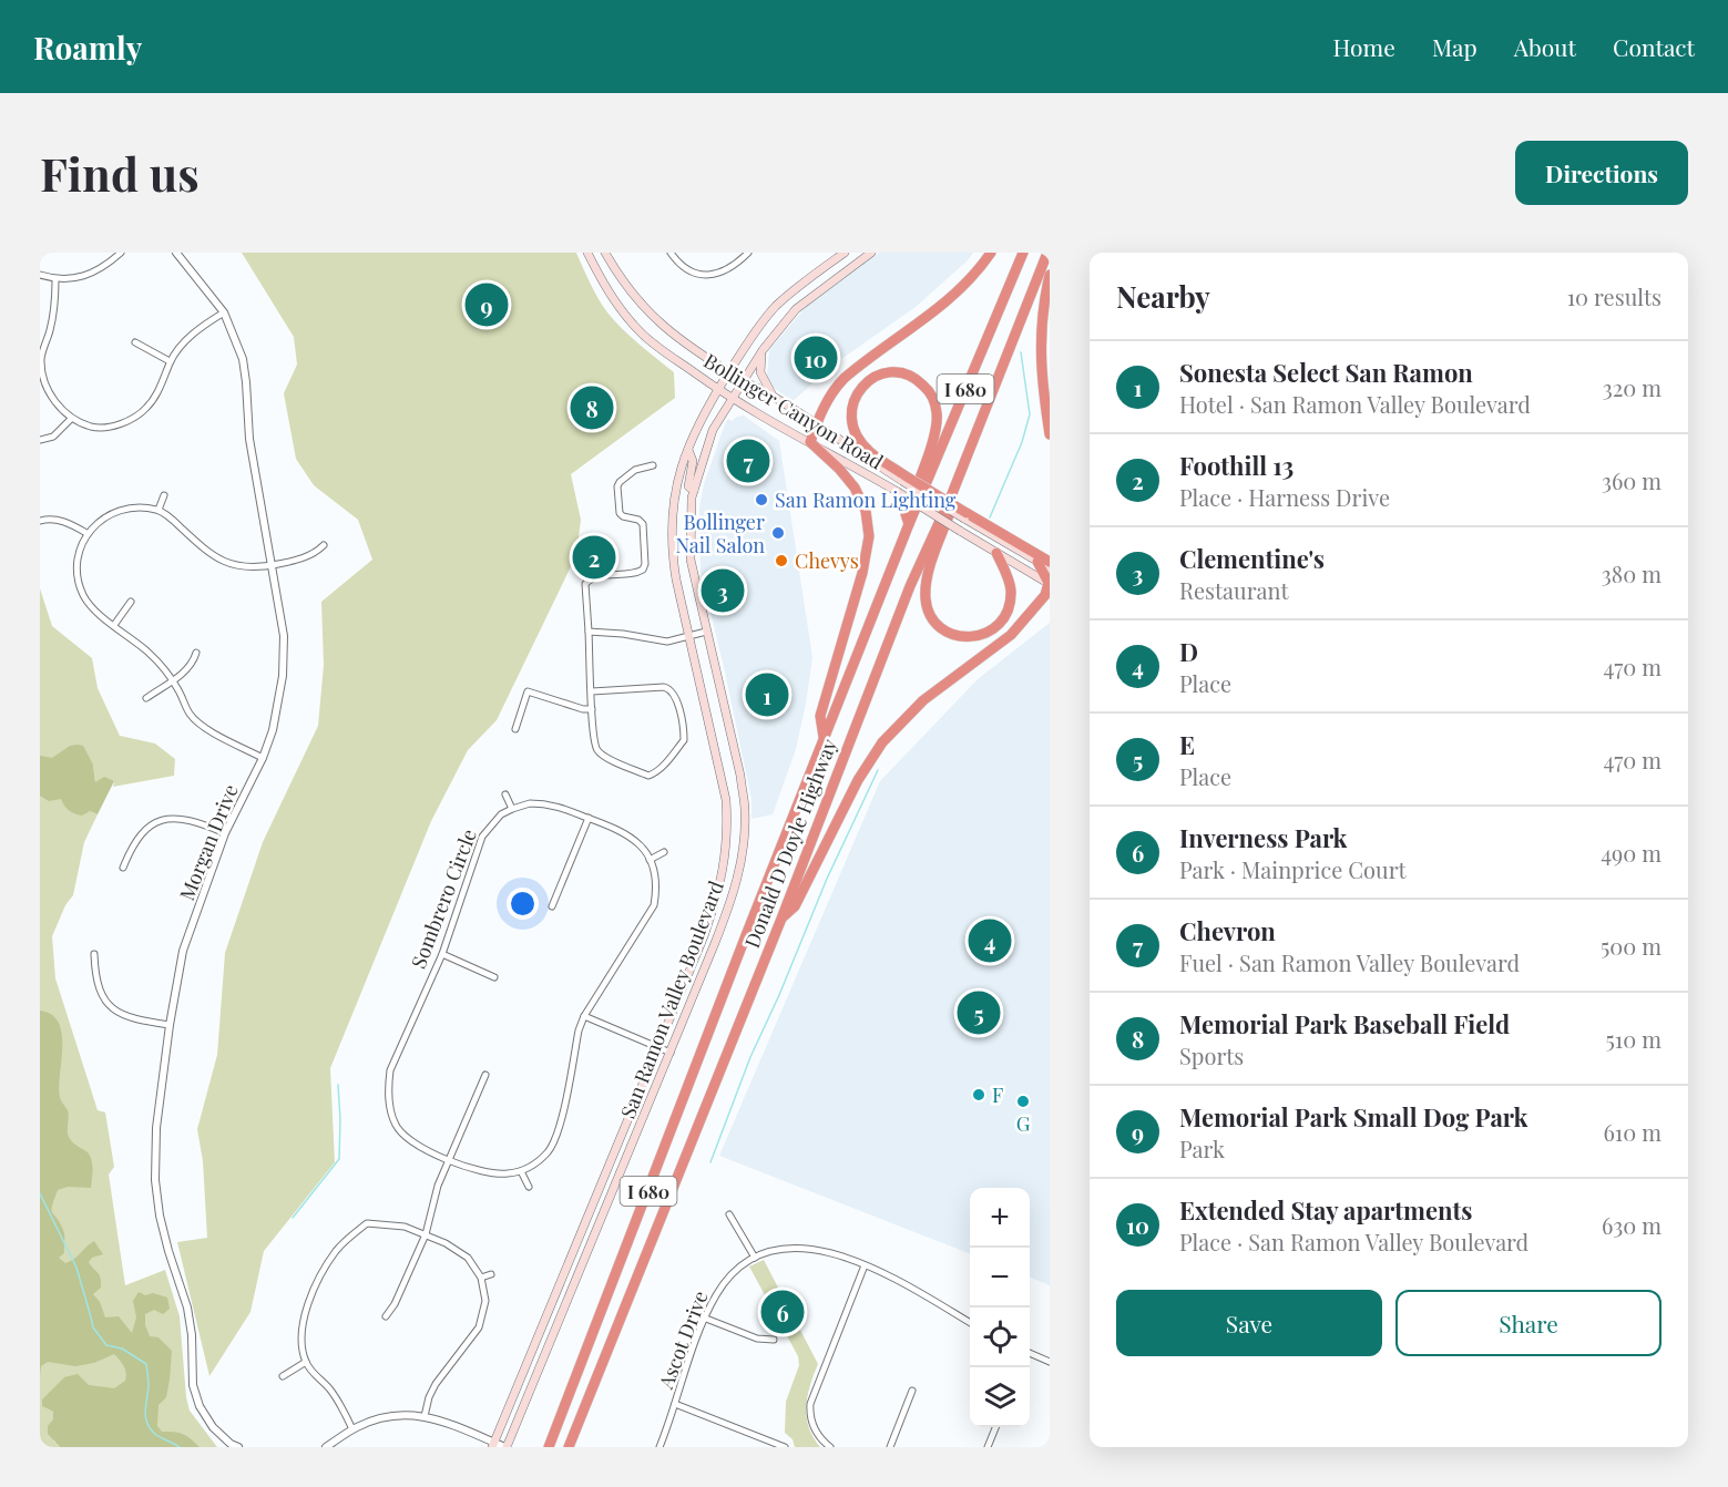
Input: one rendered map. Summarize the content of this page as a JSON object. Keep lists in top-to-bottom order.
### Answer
{
  "streets": {
    "highway": ["I 680", "Donald D Doyle Highway"],
    "main road": ["Bollinger Canyon Road", "San Ramon Valley Boulevard"],
    "street": ["Morgan Drive", "Sombrero Circle", "Ascot Drive"]
  },
  "crossings": [
    ["Bollinger Canyon Road", "San Ramon Valley Boulevard"]
  ],
  "places": [
    "San Ramon Lighting",
    "Bollinger Nail Salon",
    "Chevys",
    "F",
    "G"
  ],
  "page": {
    "header": "Roamly",
    "nav": [
      "Home",
      "Map",
      "About",
      "Contact"
    ],
    "buttons": [
      "Directions",
      ["Save", "Share"]
    ],
    "title": "Find us",
    "heading": ["Nearby", "10 results"],
    "pins": [
      "9",
      "10",
      "8",
      "7",
      "2",
      "3",
      "1",
      "4",
      "5",
      "6"
    ],
    "list": [
      {
        "mark": "1",
        "name": "Sonesta Select San Ramon",
        "note": "Hotel · San Ramon Valley Boulevard",
        "value": "320 m"
      },
      {
        "mark": "2",
        "name": "Foothill 13",
        "note": "Place · Harness Drive",
        "value": "360 m"
      },
      {
        "mark": "3",
        "name": "Clementine's",
        "note": "Restaurant",
        "value": "380 m"
      },
      {
        "mark": "4",
        "name": "D",
        "note": "Place",
        "value": "470 m"
      },
      {
        "mark": "5",
        "name": "E",
        "note": "Place",
        "value": "470 m"
      },
      {
        "mark": "6",
        "name": "Inverness Park",
        "note": "Park · Mainprice Court",
        "value": "490 m"
      },
      {
        "mark": "7",
        "name": "Chevron",
        "note": "Fuel · San Ramon Valley Boulevard",
        "value": "500 m"
      },
      {
        "mark": "8",
        "name": "Memorial Park Baseball Field",
        "note": "Sports",
        "value": "510 m"
      },
      {
        "mark": "9",
        "name": "Memorial Park Small Dog Park",
        "note": "Park",
        "value": "610 m"
      },
      {
        "mark": "10",
        "name": "Extended Stay apartments",
        "note": "Place · San Ramon Valley Boulevard",
        "value": "630 m"
      }
    ],
    "map_buttons": ["+", "−"]
  }
}
